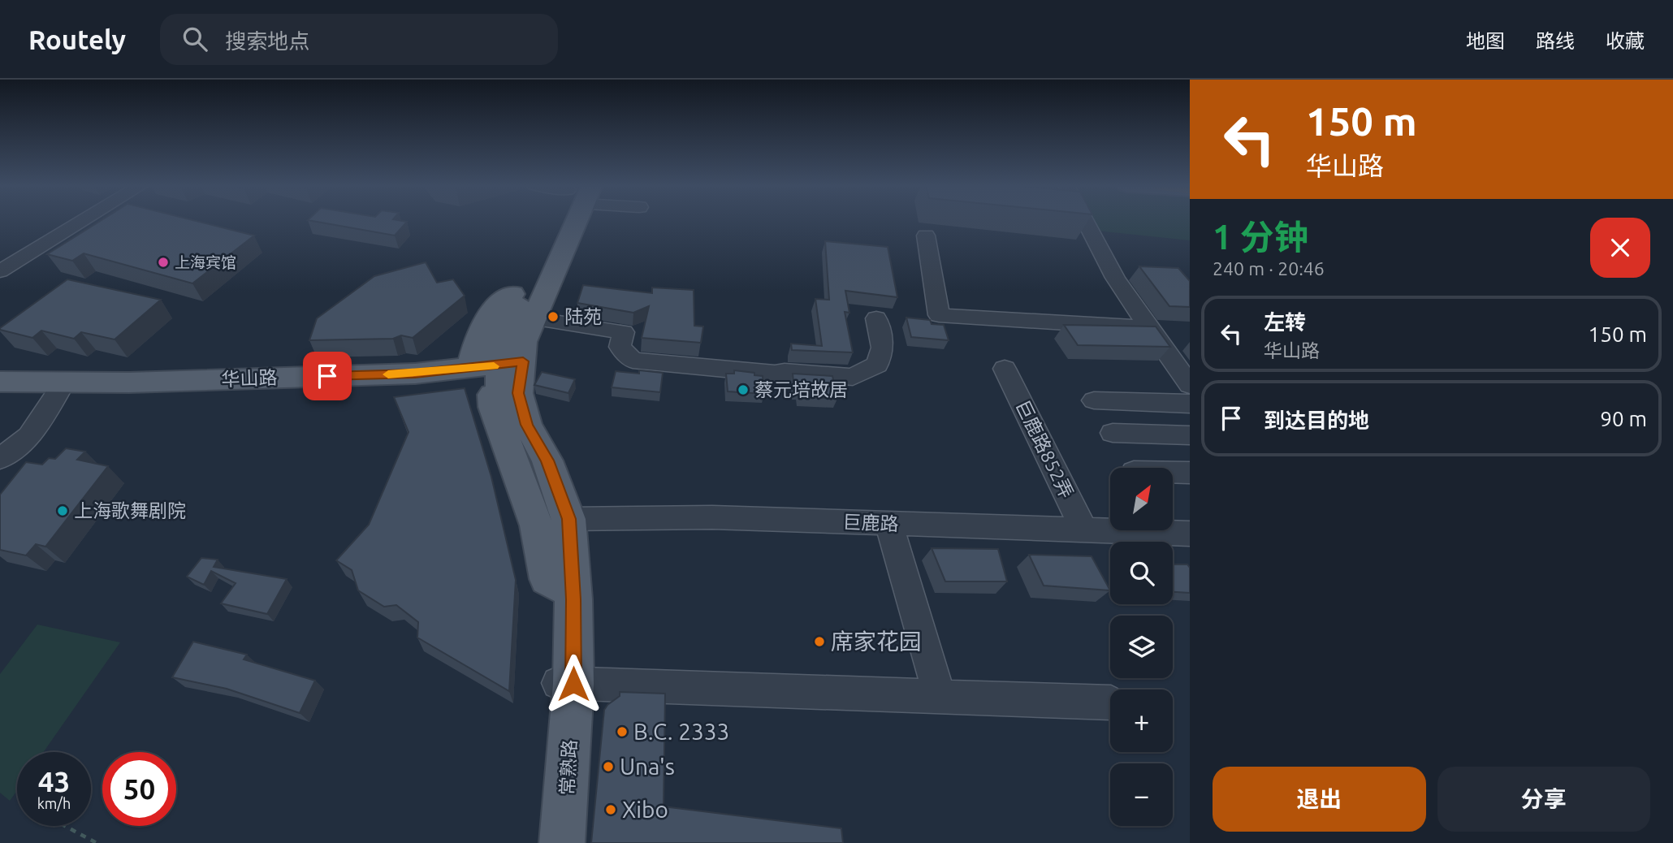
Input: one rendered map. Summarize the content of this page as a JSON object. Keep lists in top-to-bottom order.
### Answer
{
  "streets": {
    "main road": ["华山路", "常熟路"],
    "street": ["巨鹿路852弄", "巨鹿路"]
  },
  "crossings": [
    ["华山路", "常熟路"],
    ["巨鹿路852弄", "巨鹿路"],
    ["巨鹿路", "常熟路"]
  ],
  "places": [
    "上海宾馆",
    "陆苑",
    "蔡元培故居",
    "上海歌舞剧院",
    "席家花园",
    "B.C. 2333",
    "Una's",
    "Xibo"
  ],
  "north": "top right",
  "page": {
    "header": "Routely",
    "search": "搜索地点",
    "nav": ["地图", "路线", "收藏"],
    "turn": ["150 m", "华山路"],
    "heading": ["1 分钟", "240 m · 20:46"],
    "list": [
      {
        "name": "左转",
        "note": "华山路",
        "value": "150 m"
      },
      {
        "name": "到达目的地",
        "value": "90 m"
      }
    ],
    "map_buttons": ["+", "−"],
    "speed": "43 km/h",
    "limit": "50",
    "buttons": ["退出", "分享"]
  }
}
